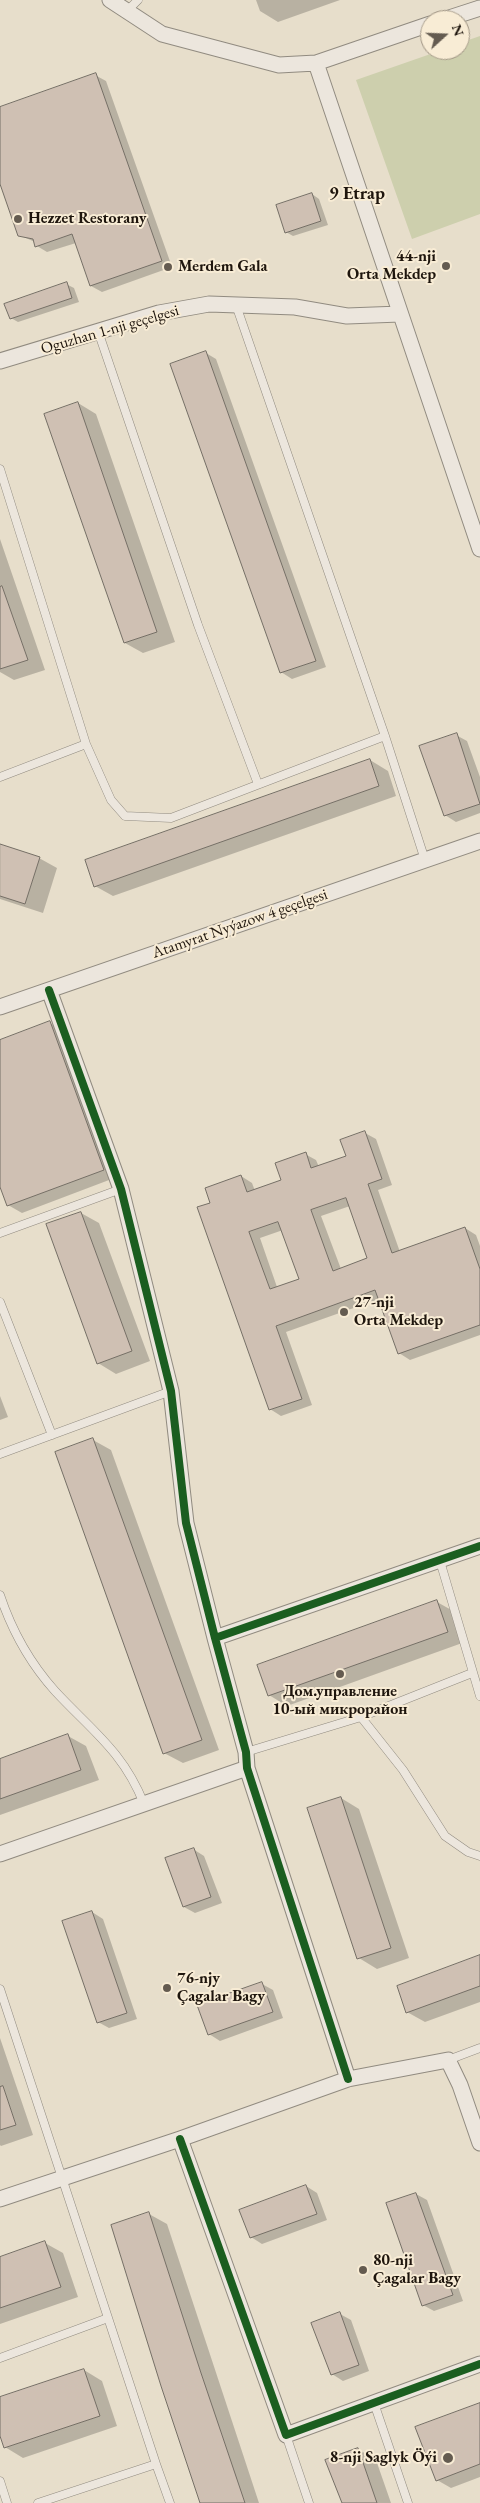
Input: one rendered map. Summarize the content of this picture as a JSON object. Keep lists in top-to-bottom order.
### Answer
{
  "streets": {
    "street": ["Oguzhan 1-nji geçelgesi", "Atamyrat Nyýazow 4 geçelgesi"]
  },
  "districts": ["9 Etrap"],
  "places": [
    "Hezzet Restorany",
    "44-nji Orta Mekdep",
    "Merdem Gala",
    "27-nji Orta Mekdep",
    "Дом.управление 10-ый микрорайон",
    "76-njy Çagalar Bagy",
    "80-nji Çagalar Bagy",
    "8-nji Saglyk Öýi"
  ],
  "north": "right"
}
